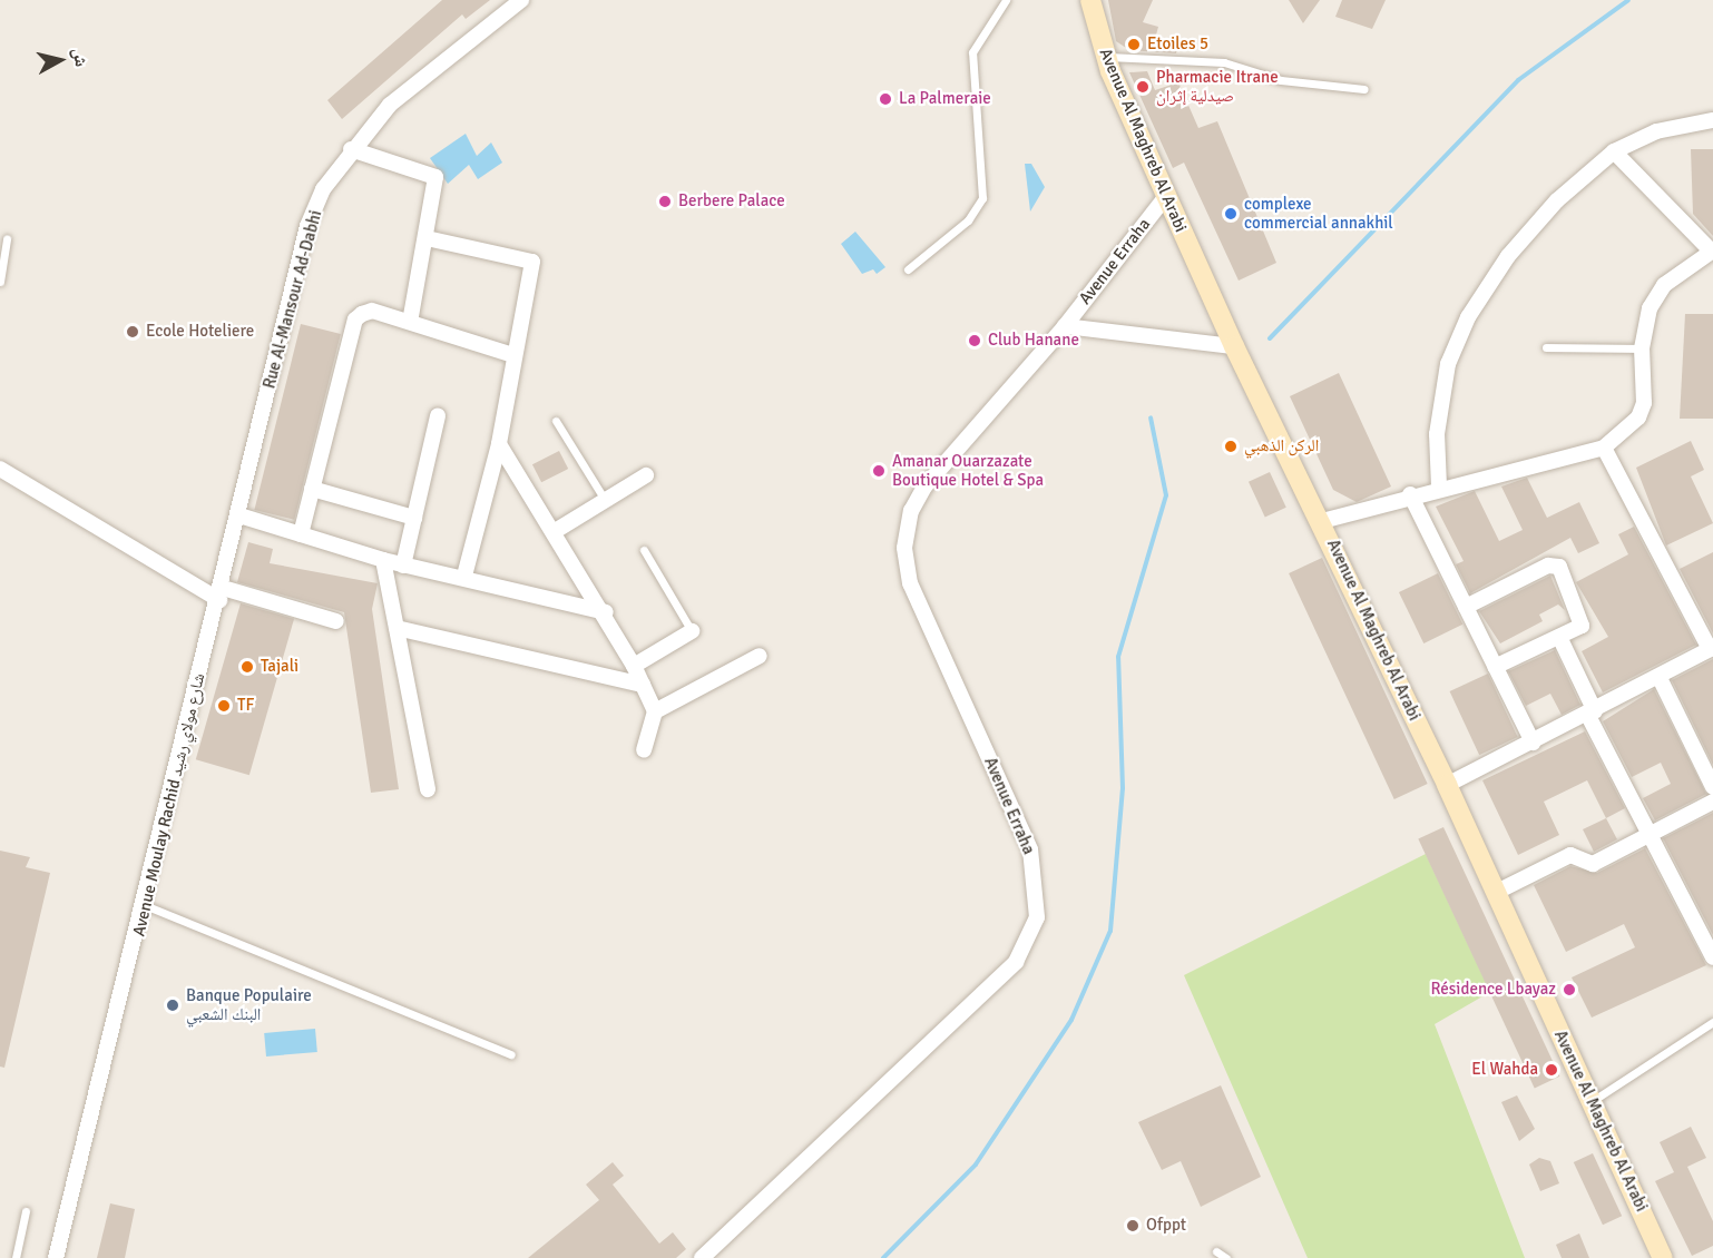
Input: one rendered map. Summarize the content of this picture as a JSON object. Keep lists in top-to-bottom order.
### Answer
{
  "streets": {
    "main road": ["Avenue Al Maghreb Al Arabi"],
    "street": ["Avenue Erraha", "Rue Al-Mansour Ad-Dabhi", "Avenue Moulay Rachid شارع مولاي رشيد"]
  },
  "crossings": [
    ["Avenue Al Maghreb Al Arabi", "Avenue Erraha"],
    ["Rue Al-Mansour Ad-Dabhi", "Avenue Moulay Rachid شارع مولاي رشيد"]
  ],
  "places": [
    "Etoiles 5",
    "Pharmacie Itrane صيدلية إثران",
    "La Palmeraie",
    "Berbere Palace",
    "complexe commercial annakhil",
    "Ecole Hoteliere",
    "Club Hanane",
    "الركن الذهبي",
    "Amanar Ouarzazate Boutique Hotel & Spa",
    "Tajali",
    "TF",
    "Résidence Lbayaz",
    "Banque Populaire البنك الشعبي",
    "El Wahda",
    "Ofppt"
  ],
  "north": "right"
}
